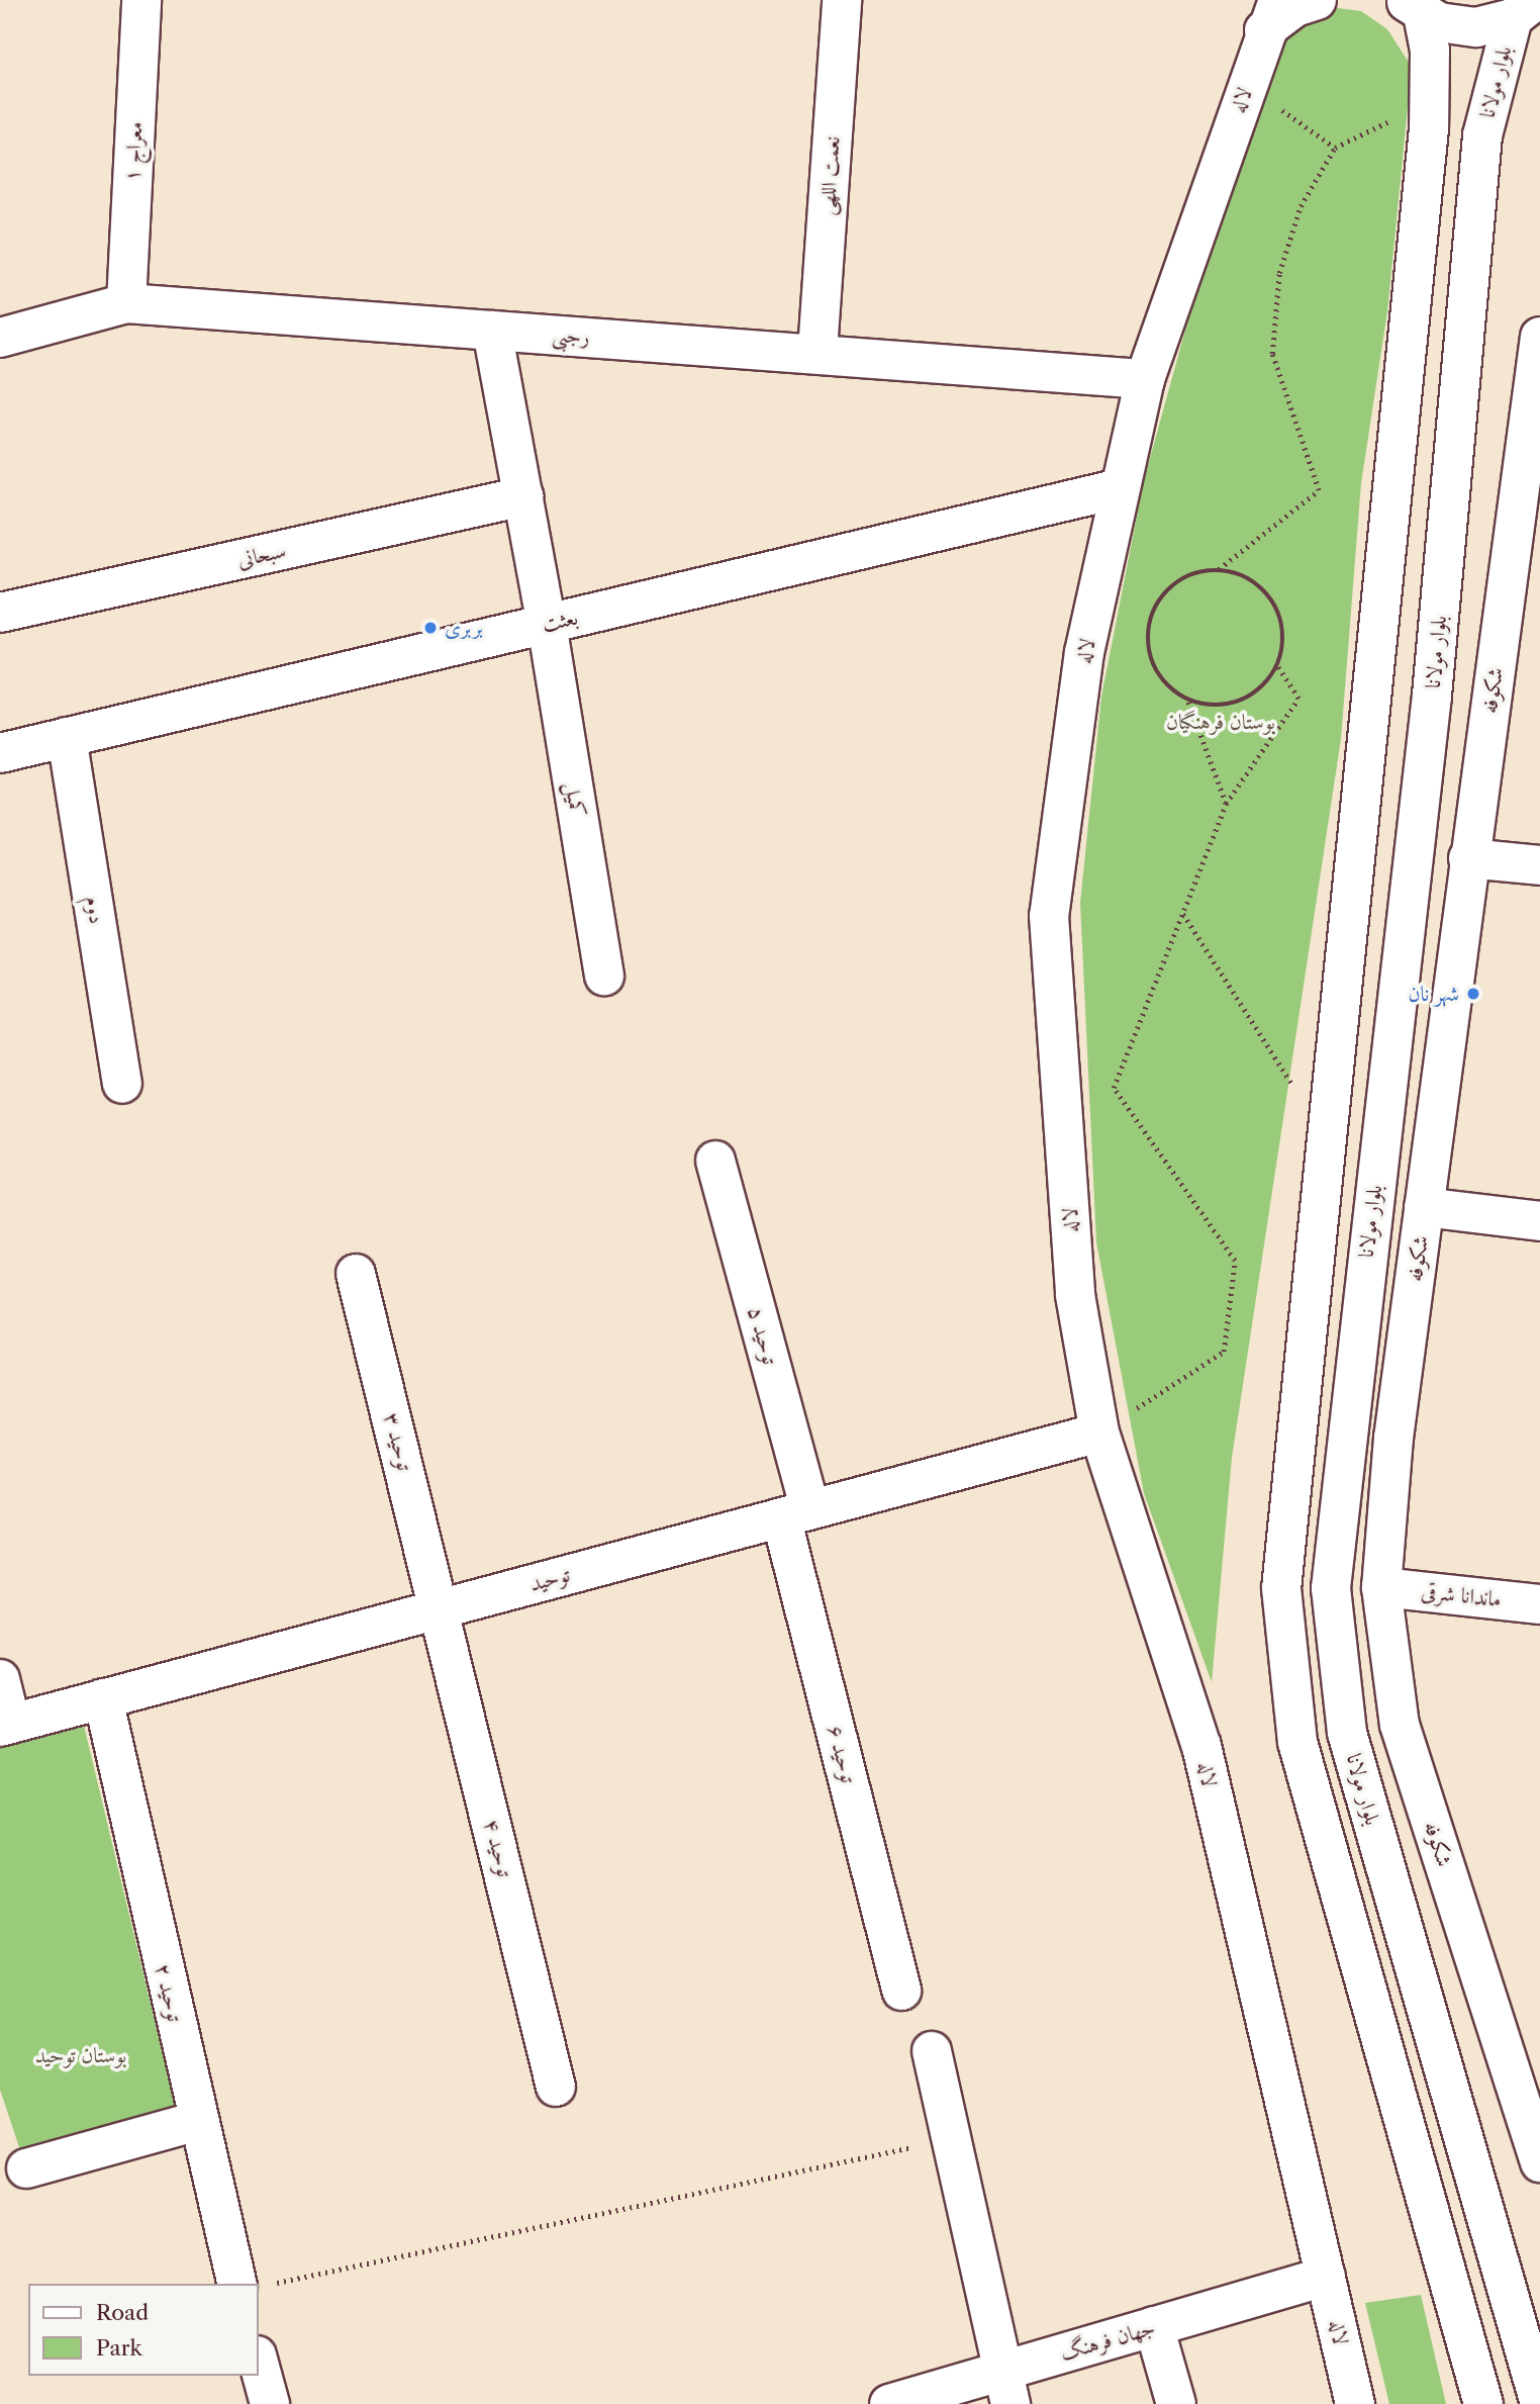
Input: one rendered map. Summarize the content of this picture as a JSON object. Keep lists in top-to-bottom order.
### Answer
{
  "streets": {
    "street": [
      "بلوار مولانا",
      "لاله",
      "معراج ۱",
      "نعمت اللهی",
      "رجبی",
      "سبحانی",
      "بعثت",
      "شکوفه",
      "کمیل",
      "دوم",
      "توحید ۵",
      "توحید ۳",
      "توحید",
      "ماندانا شرقی",
      "توحید ۶",
      "توحید ۴",
      "توحید ۲",
      "جهان فرهنگ"
    ]
  },
  "crossings": [
    ["لاله", "رجبی"],
    ["لاله", "بعثت"],
    ["لاله", "توحید"],
    ["لاله", "جهان فرهنگ"],
    ["معراج ۱", "رجبی"],
    ["نعمت اللهی", "رجبی"],
    ["رجبی", "کمیل"],
    ["سبحانی", "کمیل"],
    ["بعثت", "کمیل"],
    ["بعثت", "دوم"],
    ["شکوفه", "ماندانا شرقی"],
    ["توحید ۵", "توحید"],
    ["توحید ۵", "توحید ۶"],
    ["توحید ۳", "توحید"],
    ["توحید ۳", "توحید ۴"],
    ["توحید", "توحید ۶"],
    ["توحید", "توحید ۴"],
    ["توحید", "توحید ۲"]
  ],
  "parks": ["بوستان فرهنگیان", "بوستان توحید"],
  "places": ["بربری", "شهر نان"],
  "legend": ["Road", "Park"]
}
